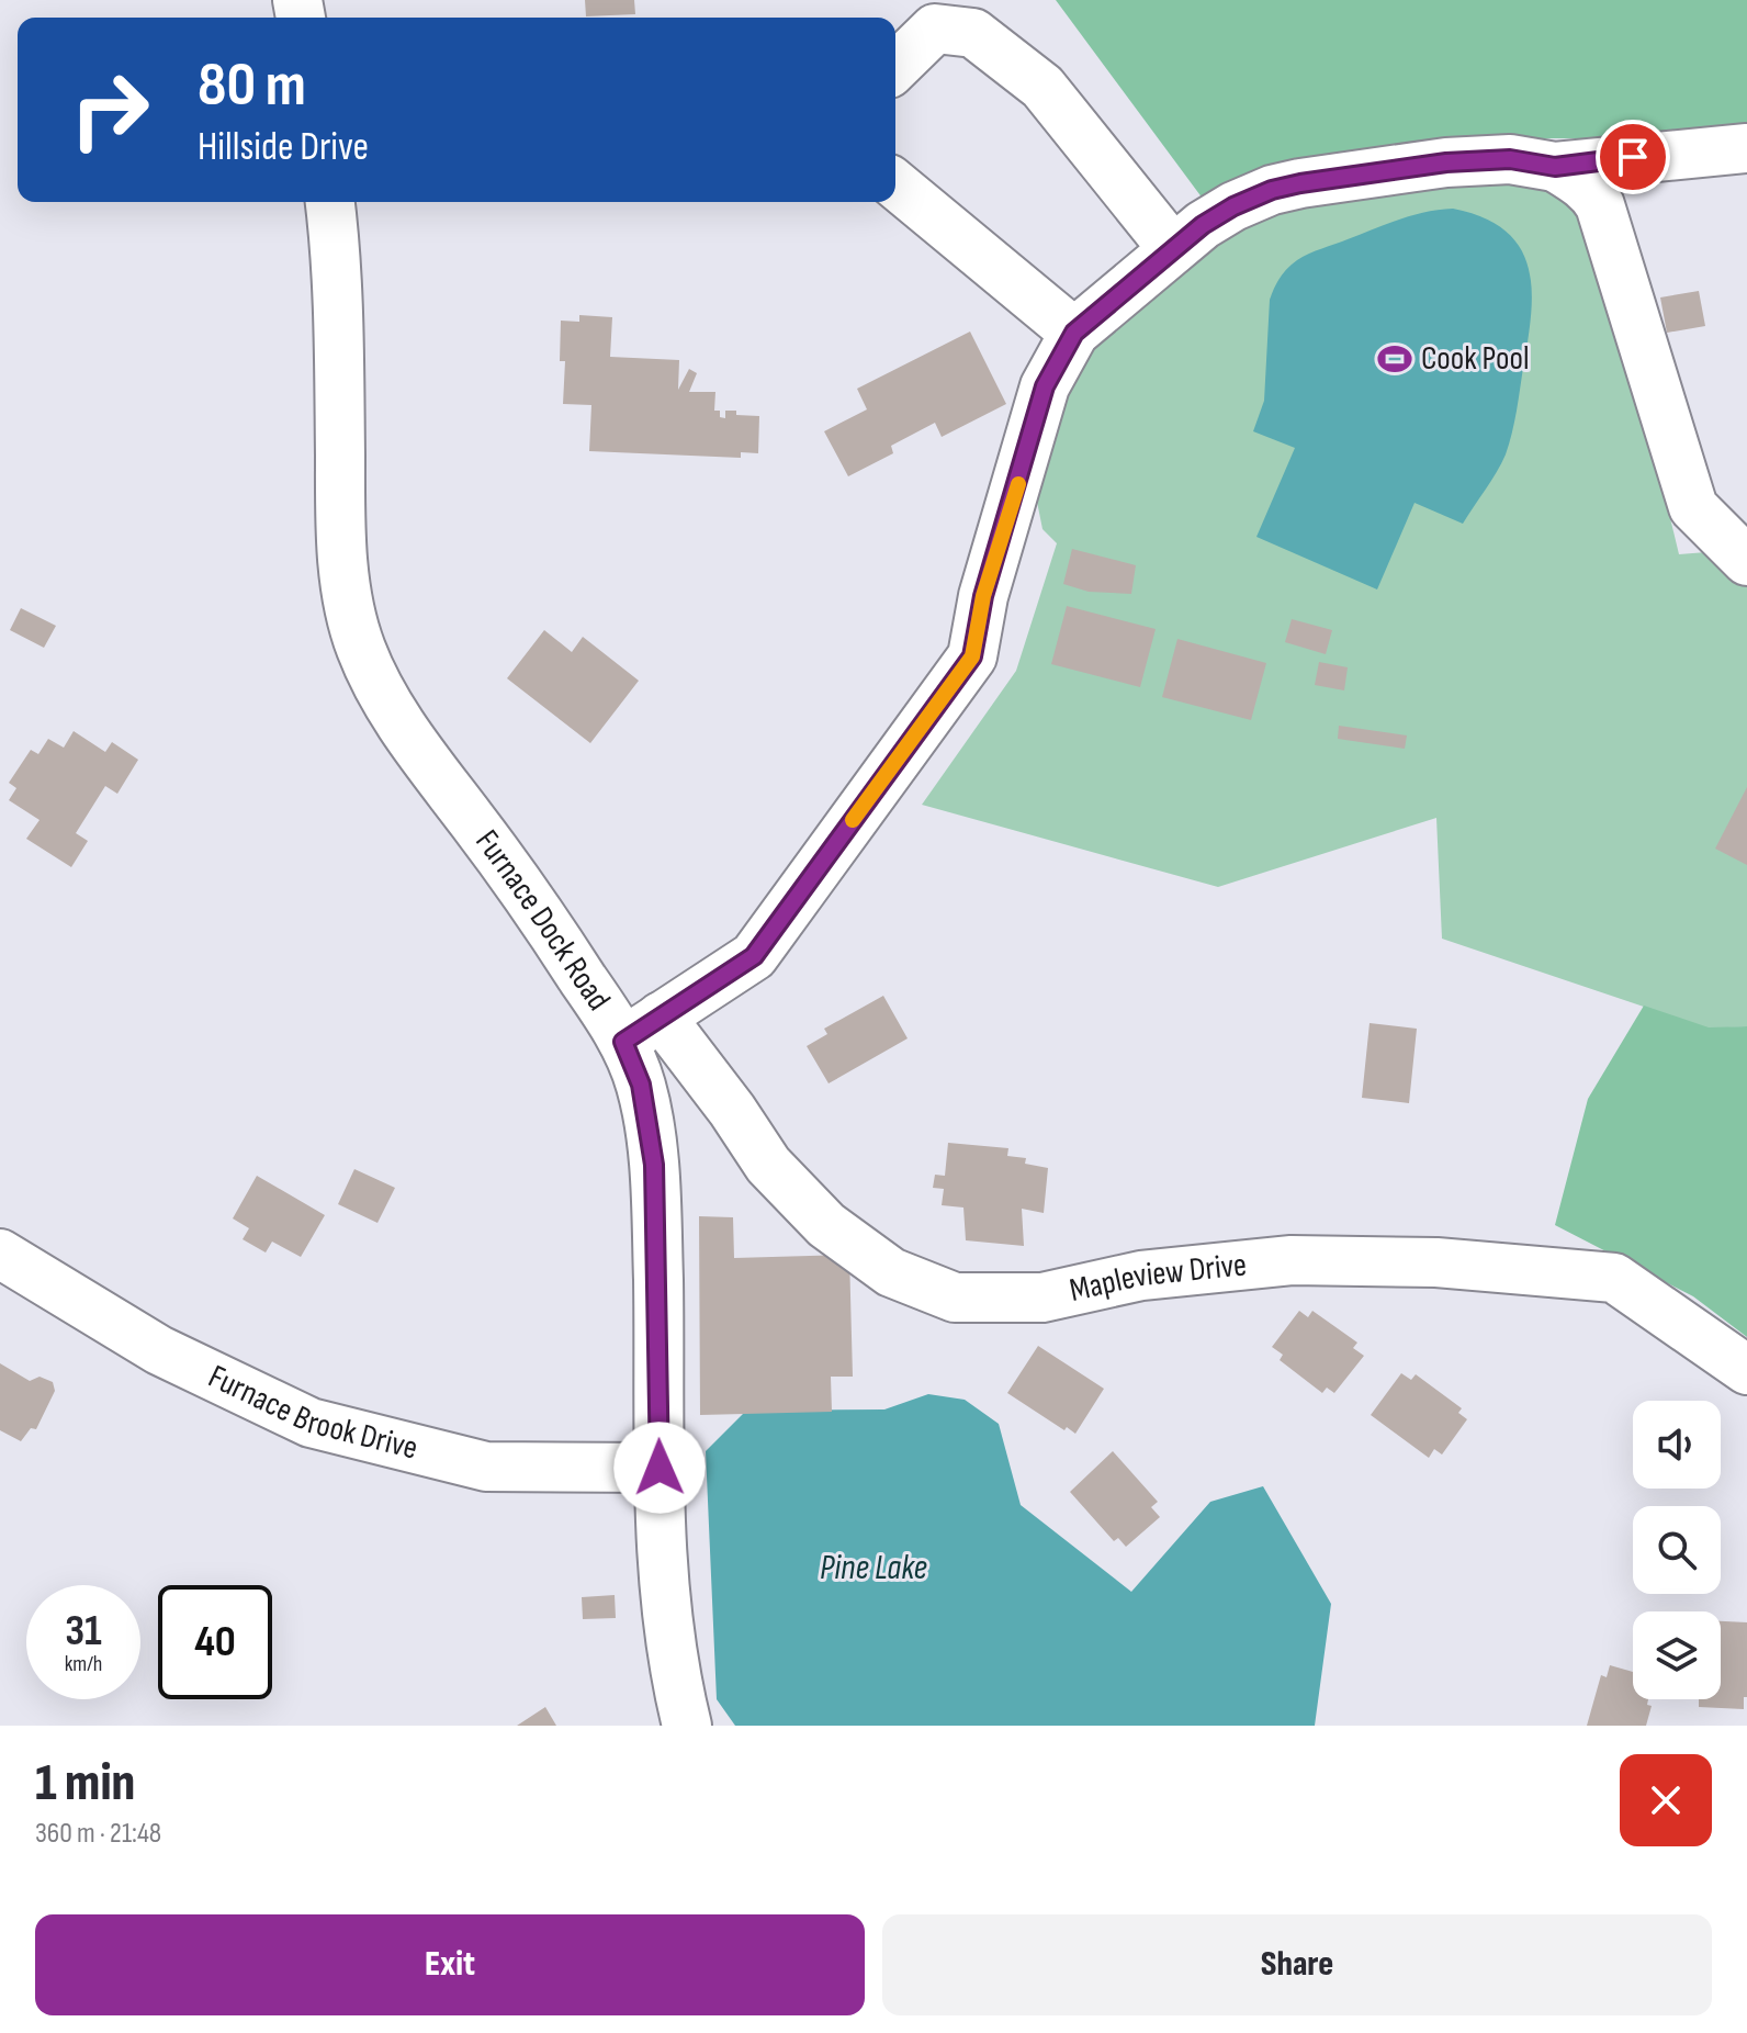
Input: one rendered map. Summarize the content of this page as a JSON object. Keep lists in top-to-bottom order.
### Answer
{
  "streets": {
    "street": ["Furnace Dock Road", "Mapleview Drive", "Furnace Brook Drive"]
  },
  "crossings": [
    ["Furnace Dock Road", "Mapleview Drive"],
    ["Furnace Dock Road", "Furnace Brook Drive"]
  ],
  "water": ["Pine Lake"],
  "places": {
    "sports": ["Cook Pool"]
  },
  "page": {
    "turn": ["80 m", "Hillside Drive"],
    "speed": "31 km/h",
    "limit": "40",
    "heading": ["1 min", "360 m · 21:48"],
    "buttons": ["Exit", "Share"]
  }
}
